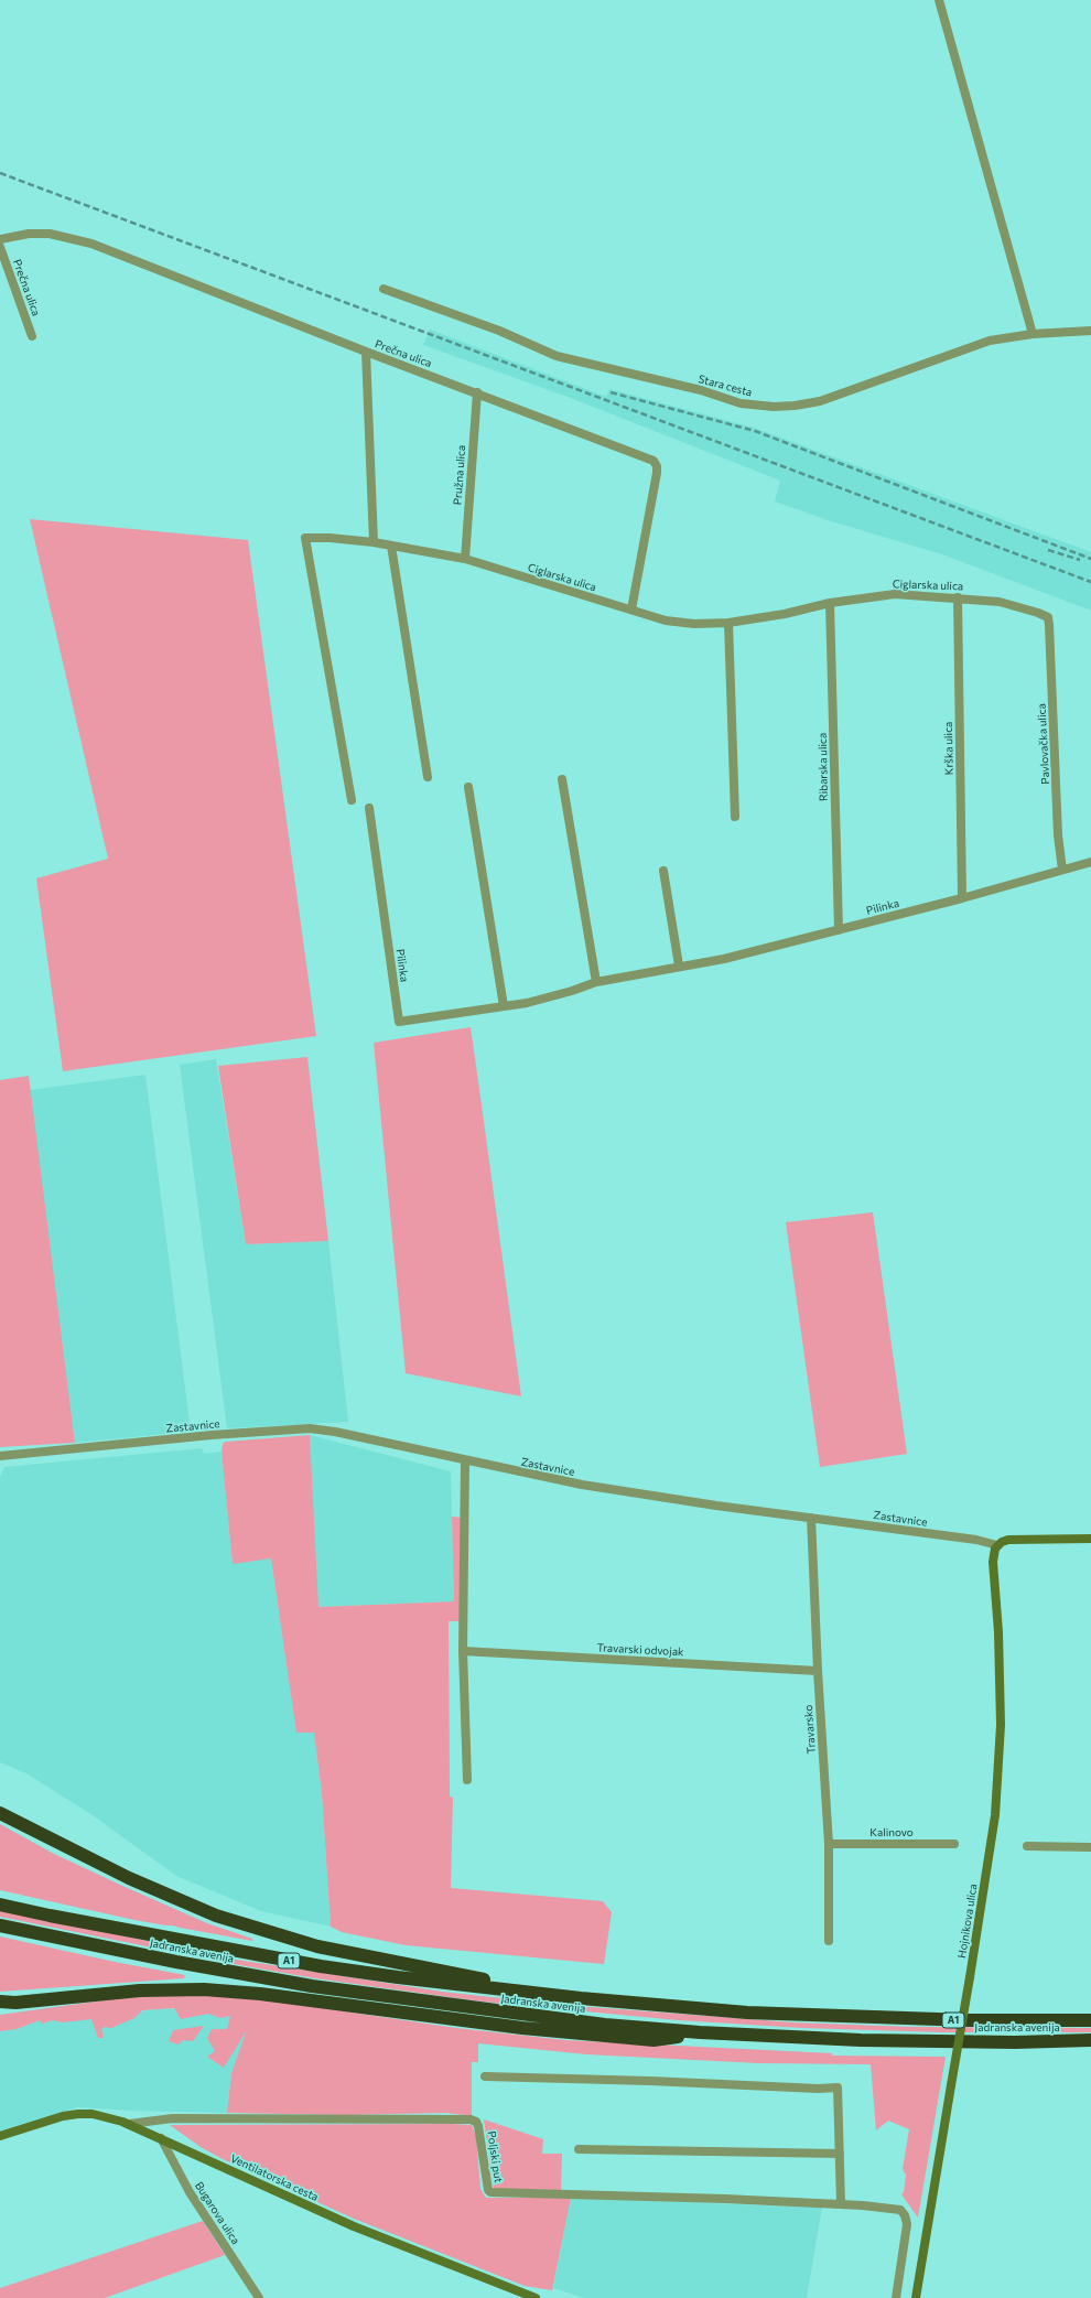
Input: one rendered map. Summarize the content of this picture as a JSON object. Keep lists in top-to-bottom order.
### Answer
{
  "streets": {
    "highway": ["Jadranska avenija", "A1"],
    "main road": ["Zastavnice", "Hojnikova ulica", "Ventilatorska cesta"],
    "street": [
      "Prečna ulica",
      "Stara cesta",
      "Pružna ulica",
      "Ciglarska ulica",
      "Pavlovačka ulica",
      "Krška ulica",
      "Ribarska ulica",
      "Pilinka",
      "Travarski odvojak",
      "Travarsko",
      "Kalinovo",
      "Poljski put",
      "Bugarova ulica"
    ]
  },
  "crossings": [
    ["Prečna ulica", "Pružna ulica"],
    ["Prečna ulica", "Ciglarska ulica"],
    ["Pružna ulica", "Ciglarska ulica"],
    ["Ciglarska ulica", "Pavlovačka ulica"],
    ["Ciglarska ulica", "Krška ulica"],
    ["Ciglarska ulica", "Ribarska ulica"],
    ["Pavlovačka ulica", "Pilinka"],
    ["Krška ulica", "Pilinka"],
    ["Ribarska ulica", "Pilinka"],
    ["Zastavnice", "Travarsko"],
    ["Zastavnice", "Hojnikova ulica"],
    ["Travarski odvojak", "Travarsko"],
    ["Travarsko", "Kalinovo"],
    ["Poljski put", "Ventilatorska cesta"],
    ["Ventilatorska cesta", "Bugarova ulica"]
  ]
}
